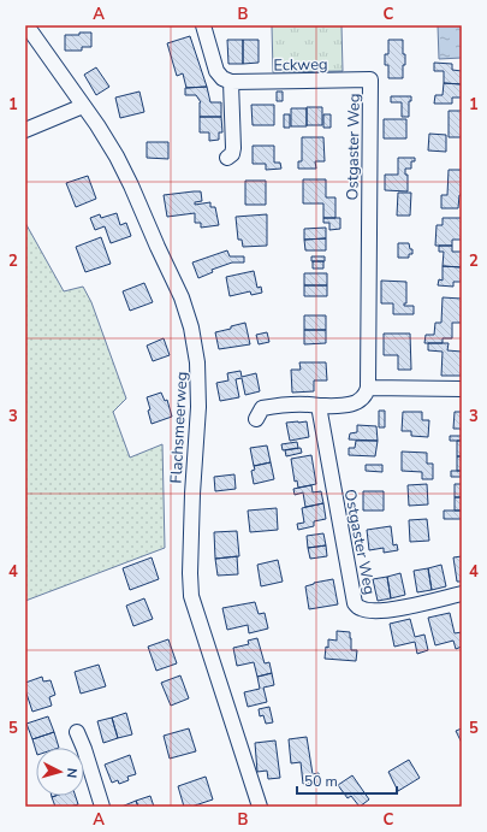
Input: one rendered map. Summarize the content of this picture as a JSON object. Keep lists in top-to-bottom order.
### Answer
{
  "streets": {
    "street": ["Eckweg", "Ostgaster Weg", "Flachsmeerweg"]
  },
  "crossings": [
    ["Eckweg", "Ostgaster Weg"]
  ],
  "scale_bar": "50 m",
  "north": "right",
  "grid": {
    "columns": ["A", "B", "C"],
    "rows": [
      "1",
      "2",
      "3",
      "4",
      "5"
    ]
  }
}
